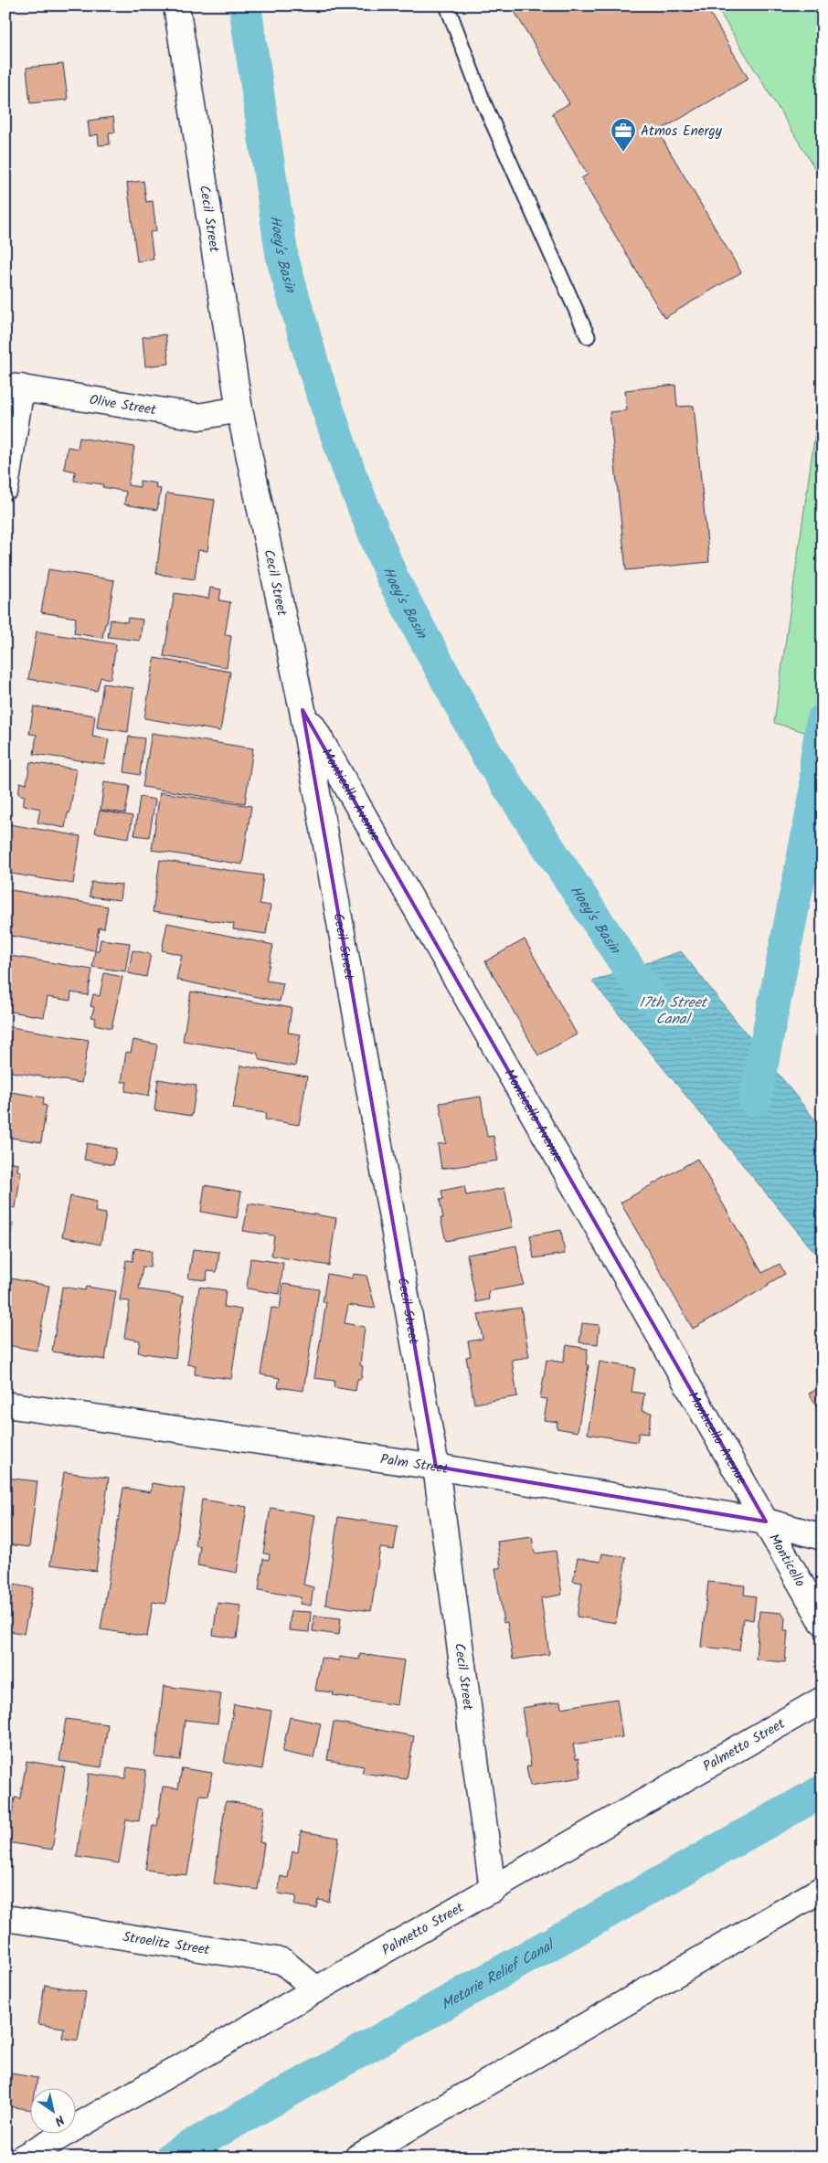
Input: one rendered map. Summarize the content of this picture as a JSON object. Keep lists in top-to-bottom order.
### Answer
{
  "streets": {
    "street": [
      "Cecil Street",
      "Olive Street",
      "Monticello Avenue",
      "Palm Street",
      "Monticello",
      "Palmetto Street",
      "Stroelitz Street"
    ]
  },
  "crossings": [
    ["Cecil Street", "Olive Street"],
    ["Cecil Street", "Monticello Avenue"],
    ["Cecil Street", "Palm Street"],
    ["Cecil Street", "Palmetto Street"],
    ["Monticello Avenue", "Palm Street"],
    ["Monticello Avenue", "Monticello"],
    ["Palm Street", "Monticello"],
    ["Palmetto Street", "Stroelitz Street"]
  ],
  "water": ["Hoey's Basin", "17th Street Canal", "Metarie Relief Canal"],
  "places": {
    "office": ["Atmos Energy"]
  },
  "north": "bottom right"
}
